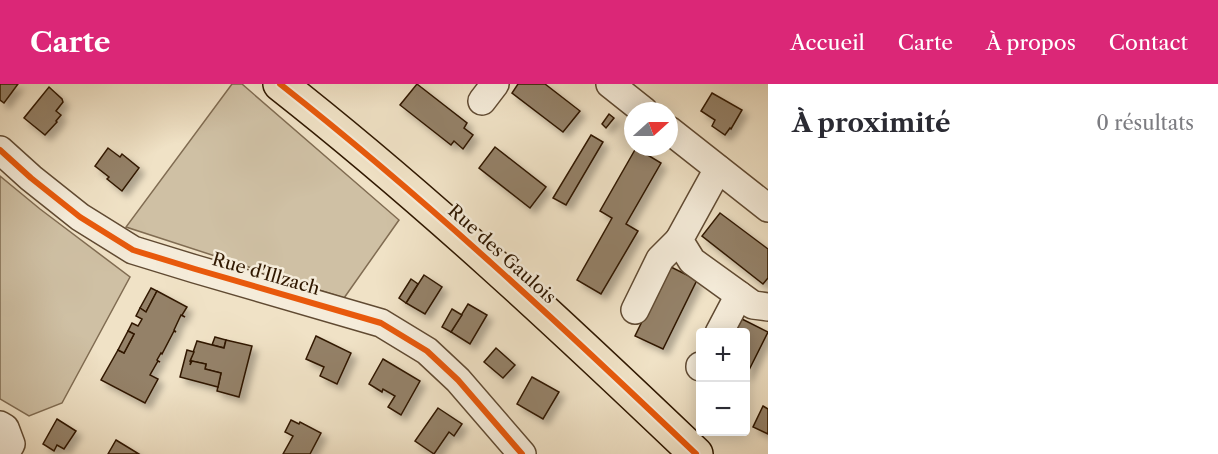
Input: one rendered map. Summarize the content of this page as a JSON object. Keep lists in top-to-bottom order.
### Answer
{
  "streets": {
    "main road": ["Rue des Gaulois"],
    "street": ["Rue d'Illzach"]
  },
  "north": "right",
  "page": {
    "header": "Carte",
    "nav": [
      "Accueil",
      "Carte",
      "À propos",
      "Contact"
    ],
    "heading": ["À proximité", "0 résultats"],
    "map_buttons": ["+", "−"]
  }
}
